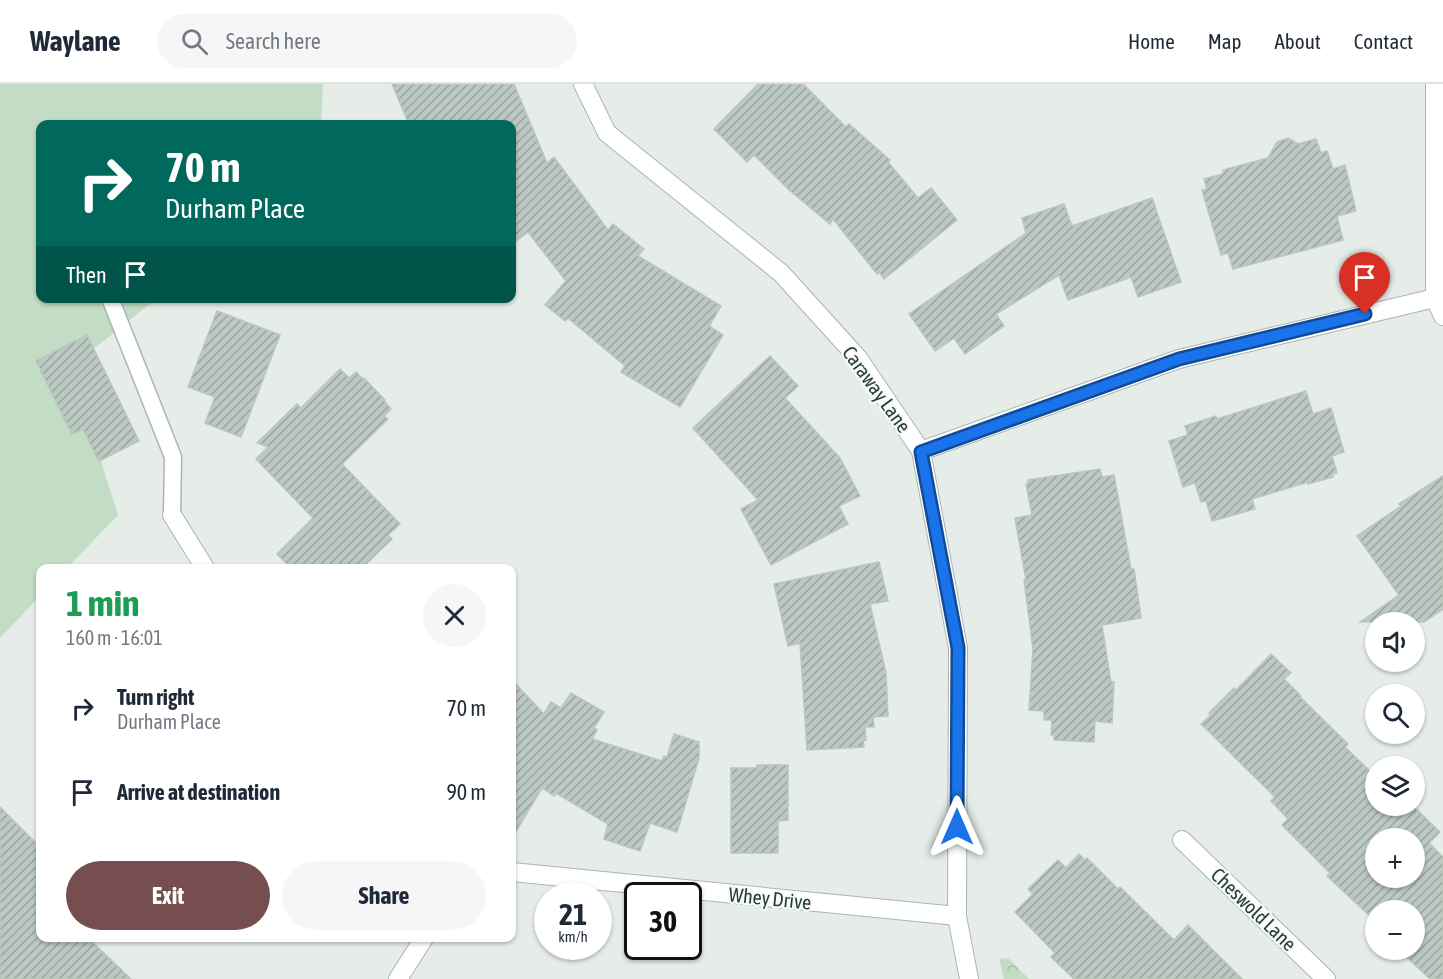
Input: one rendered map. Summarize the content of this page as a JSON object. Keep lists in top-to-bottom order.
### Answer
{
  "streets": {
    "street": ["Caraway Lane", "Whey Drive", "Cheswold Lane"]
  },
  "crossings": [
    ["Caraway Lane", "Whey Drive"]
  ],
  "page": {
    "header": "Waylane",
    "search": "Search here",
    "nav": [
      "Home",
      "Map",
      "About",
      "Contact"
    ],
    "turn": ["70 m", "Durham Place"],
    "then": "Then",
    "heading": ["1 min", "160 m · 16:01"],
    "map_buttons": ["+", "−"],
    "list": [
      {
        "name": "Turn right",
        "note": "Durham Place",
        "value": "70 m"
      },
      {
        "name": "Arrive at destination",
        "value": "90 m"
      }
    ],
    "buttons": ["Exit", "Share"],
    "speed": "21 km/h",
    "limit": "30"
  }
}
